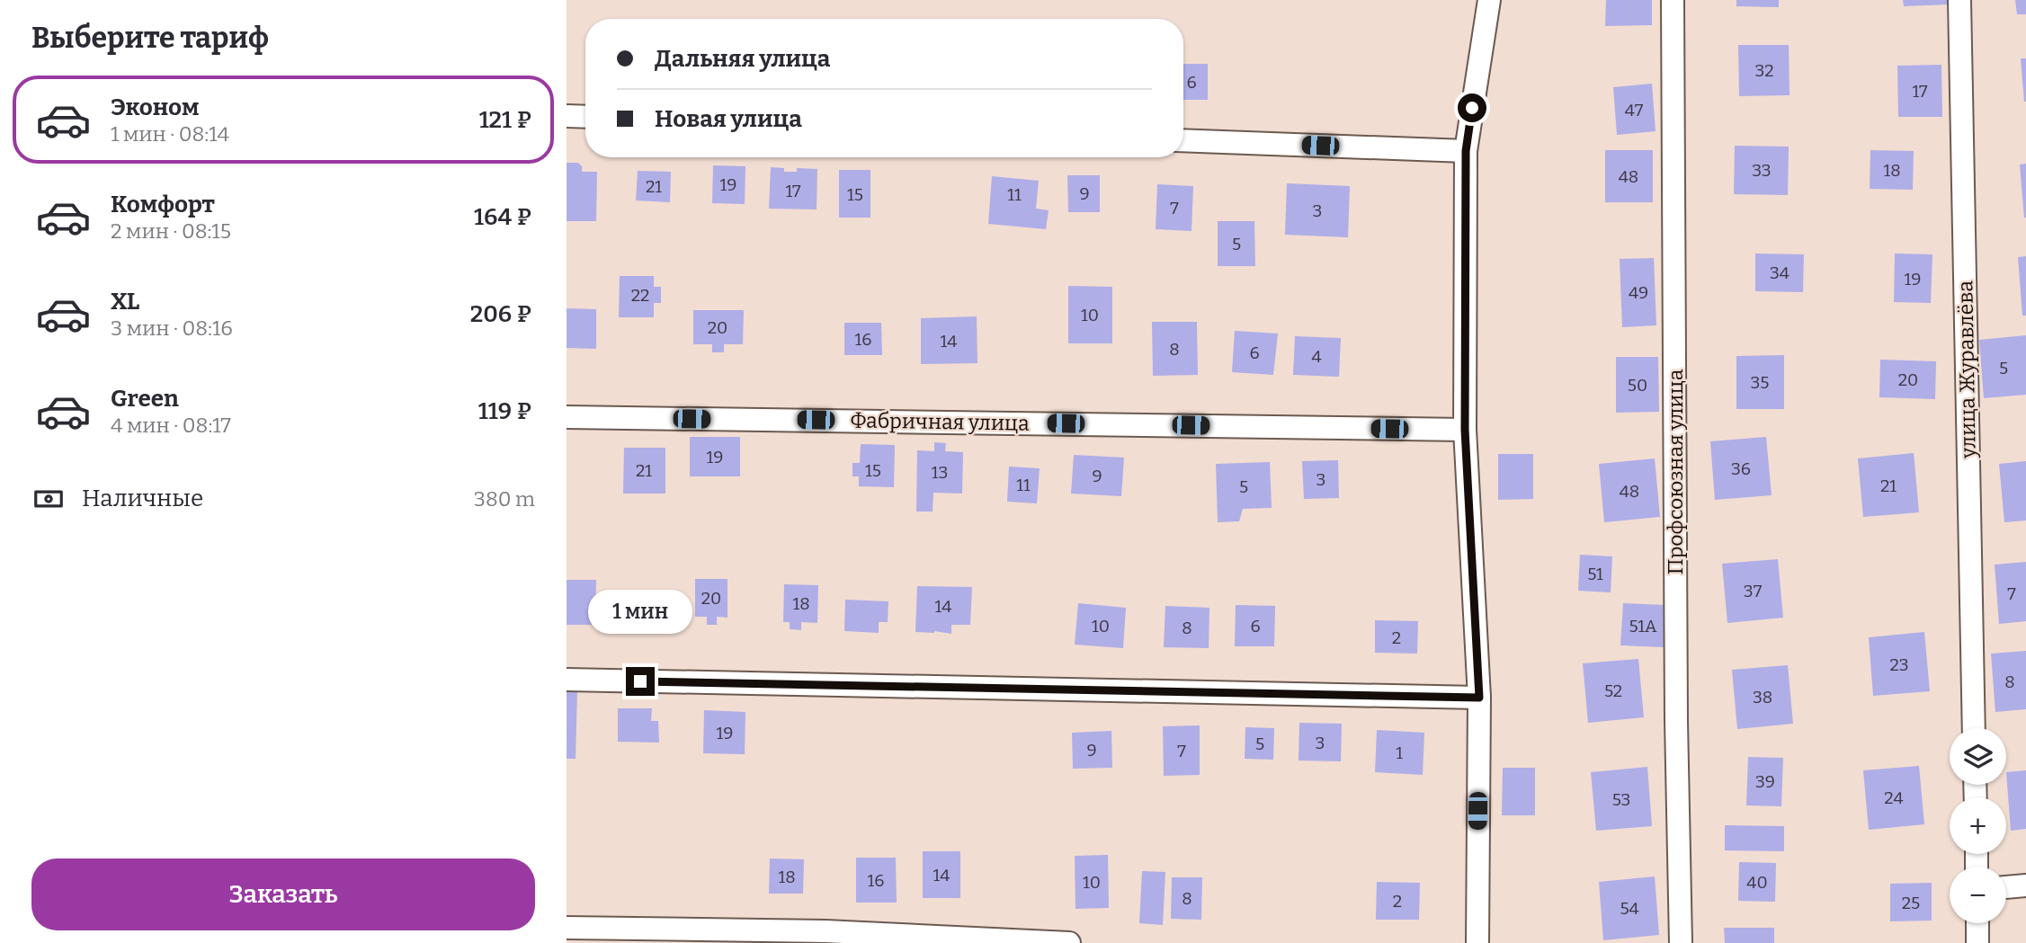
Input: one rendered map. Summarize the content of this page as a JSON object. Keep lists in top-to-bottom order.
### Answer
{
  "streets": {
    "street": ["улица Журавлёва", "Фабричная улица", "Профсоюзная улица"]
  },
  "house_numbers": [
    "32",
    "6",
    "17",
    "47",
    "33",
    "18",
    "48",
    "19",
    "21",
    "17",
    "9",
    "15",
    "11",
    "7",
    "3",
    "5",
    "34",
    "19",
    "49",
    "22",
    "10",
    "20",
    "16",
    "14",
    "8",
    "6",
    "4",
    "5",
    "20",
    "35",
    "50",
    "19",
    "36",
    "21",
    "15",
    "13",
    "9",
    "3",
    "11",
    "21",
    "5",
    "48",
    "51",
    "37",
    "7",
    "20",
    "18",
    "14",
    "10",
    "6",
    "51А",
    "8",
    "2",
    "23",
    "8",
    "52",
    "38",
    "19",
    "3",
    "5",
    "9",
    "7",
    "1",
    "39",
    "24",
    "53",
    "14",
    "18",
    "16",
    "10",
    "40",
    "8",
    "2",
    "25",
    "54"
  ],
  "page": {
    "heading": "Выберите тариф",
    "banner": ["Дальняя улица", "Новая улица"],
    "list": [
      {
        "name": "Эконом",
        "note": "1 мин · 08:14",
        "value": "121 ₽"
      },
      {
        "name": "Комфорт",
        "note": "2 мин · 08:15",
        "value": "164 ₽"
      },
      {
        "name": "XL",
        "note": "3 мин · 08:16",
        "value": "206 ₽"
      },
      {
        "name": "Green",
        "note": "4 мин · 08:17",
        "value": "119 ₽"
      }
    ],
    "pay": ["Наличные", "380 m"],
    "bubble": "1 мин",
    "map_buttons": ["+", "−"],
    "buttons": "Заказать"
  }
}
